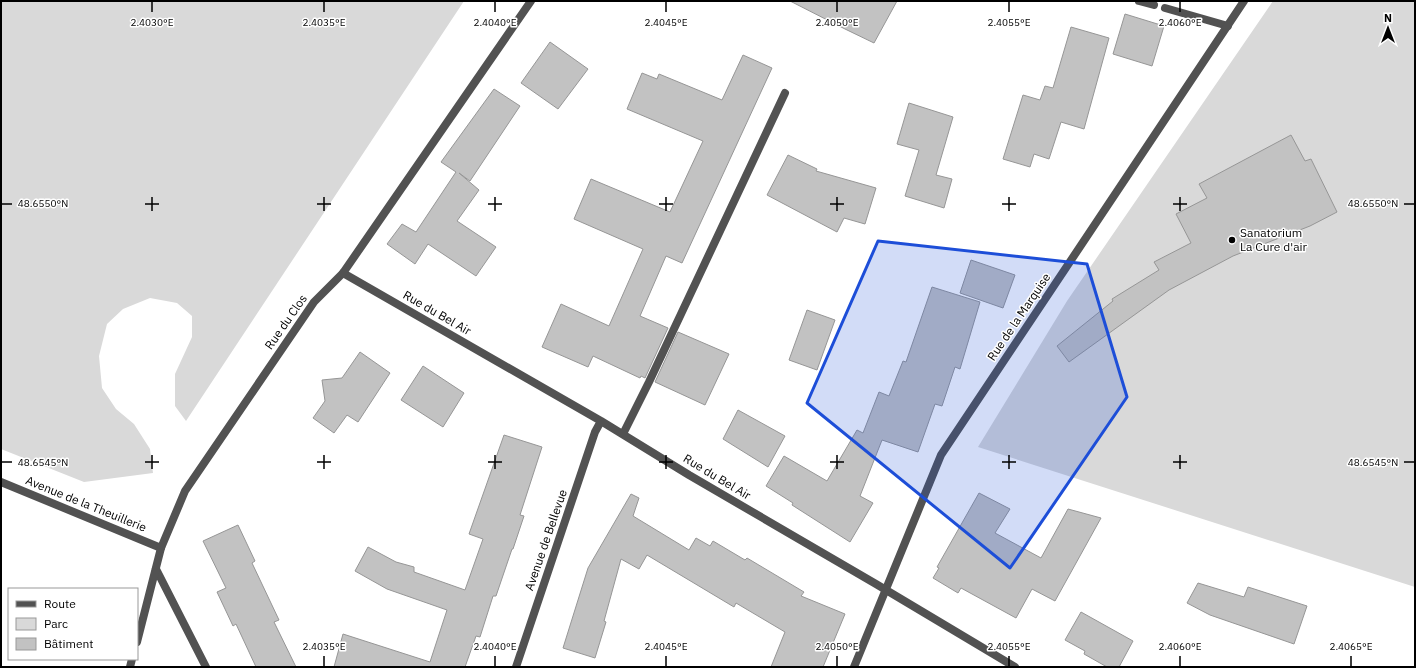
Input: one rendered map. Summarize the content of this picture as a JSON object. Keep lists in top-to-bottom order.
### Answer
{
  "streets": {
    "street": [
      "Rue du Bel Air",
      "Rue de la Marquise",
      "Rue du Clos",
      "Avenue de la Theuillerie",
      "Avenue de Bellevue"
    ]
  },
  "crossings": [
    ["Rue du Bel Air", "Rue de la Marquise"],
    ["Rue du Bel Air", "Rue du Clos"],
    ["Rue du Bel Air", "Avenue de Bellevue"],
    ["Rue du Clos", "Avenue de la Theuillerie"]
  ],
  "places": ["Sanatorium La Cure d'air"],
  "legend": ["Route", "Parc", "Bâtiment"],
  "north": "top",
  "coordinates": [
    "2.4030°E",
    "2.4035°E",
    "2.4040°E",
    "2.4045°E",
    "2.4050°E",
    "2.4055°E",
    "2.4060°E",
    "48.6550°N",
    "48.6545°N",
    "2.4065°E"
  ]
}
